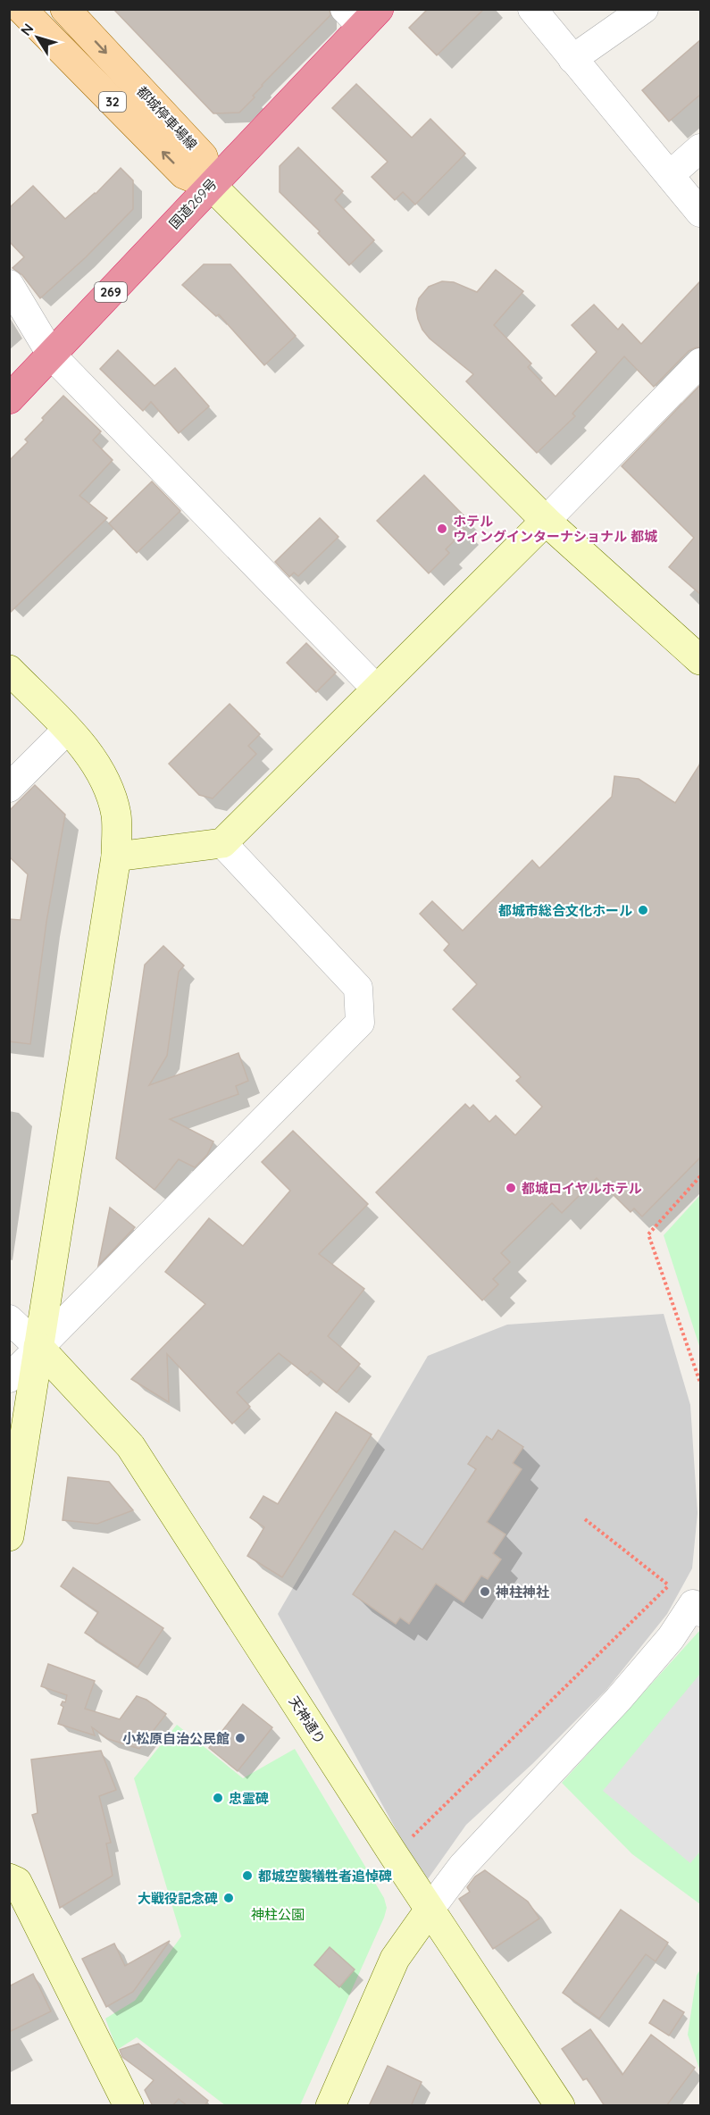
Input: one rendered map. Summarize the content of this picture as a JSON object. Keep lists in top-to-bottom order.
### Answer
{
  "streets": {
    "highway": ["国道269号", "269"],
    "main road": ["32", "都城停車場線"],
    "street": ["天神通り"]
  },
  "crossings": [
    ["都城停車場線", "国道269号"]
  ],
  "parks": ["神柱公園"],
  "places": [
    "ホテル ウィングインターナショナル 都城",
    "都城市総合文化ホール",
    "都城ロイヤルホテル",
    "神柱神社",
    "小松原自治公民館",
    "忠霊碑",
    "都城空襲犠牲者追悼碑",
    "大戦役記念碑"
  ],
  "north": "top left"
}
